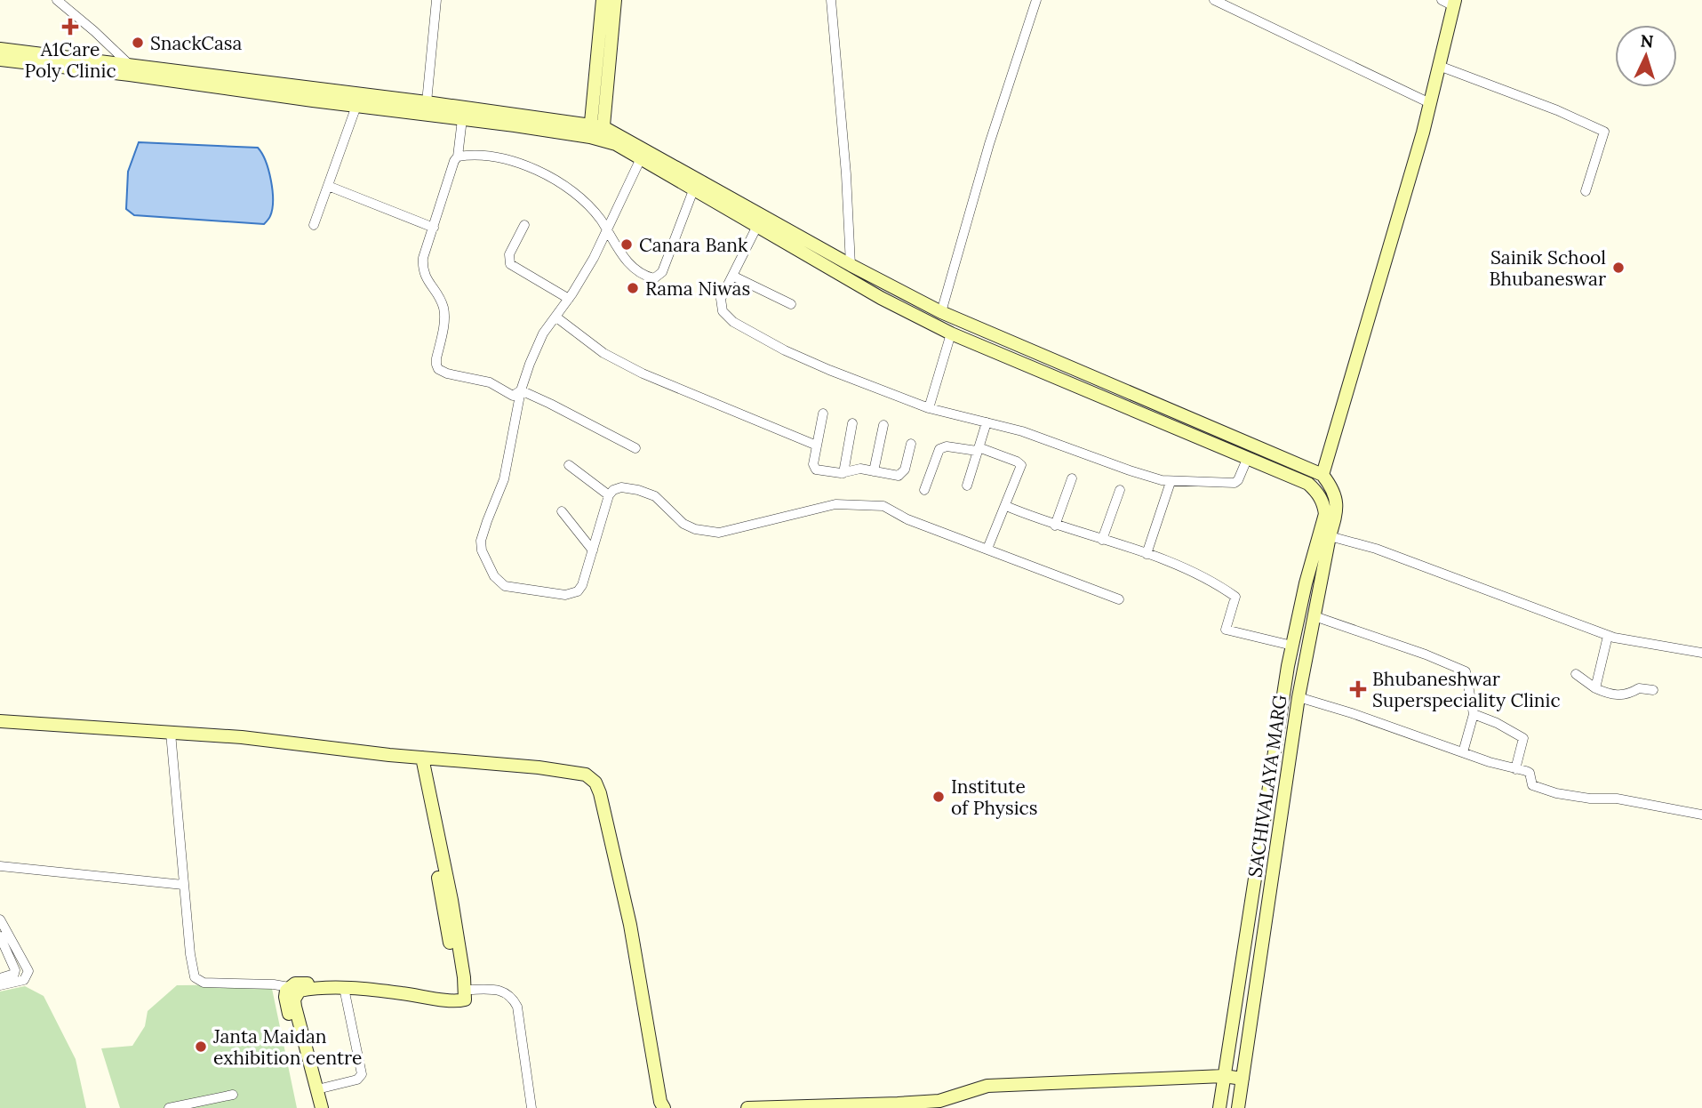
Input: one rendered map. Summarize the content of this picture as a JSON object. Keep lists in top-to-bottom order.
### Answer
{
  "streets": {
    "main road": ["SACHIVALAYA MARG"]
  },
  "places": {
    "health": ["A1Care Poly Clinic", "Bhubaneshwar Superspeciality Clinic"],
    "other": [
      "SnackCasa",
      "Canara Bank",
      "Sainik School Bhubaneswar",
      "Rama Niwas",
      "Institute of Physics",
      "Janta Maidan exhibition centre"
    ]
  },
  "north": "top"
}
